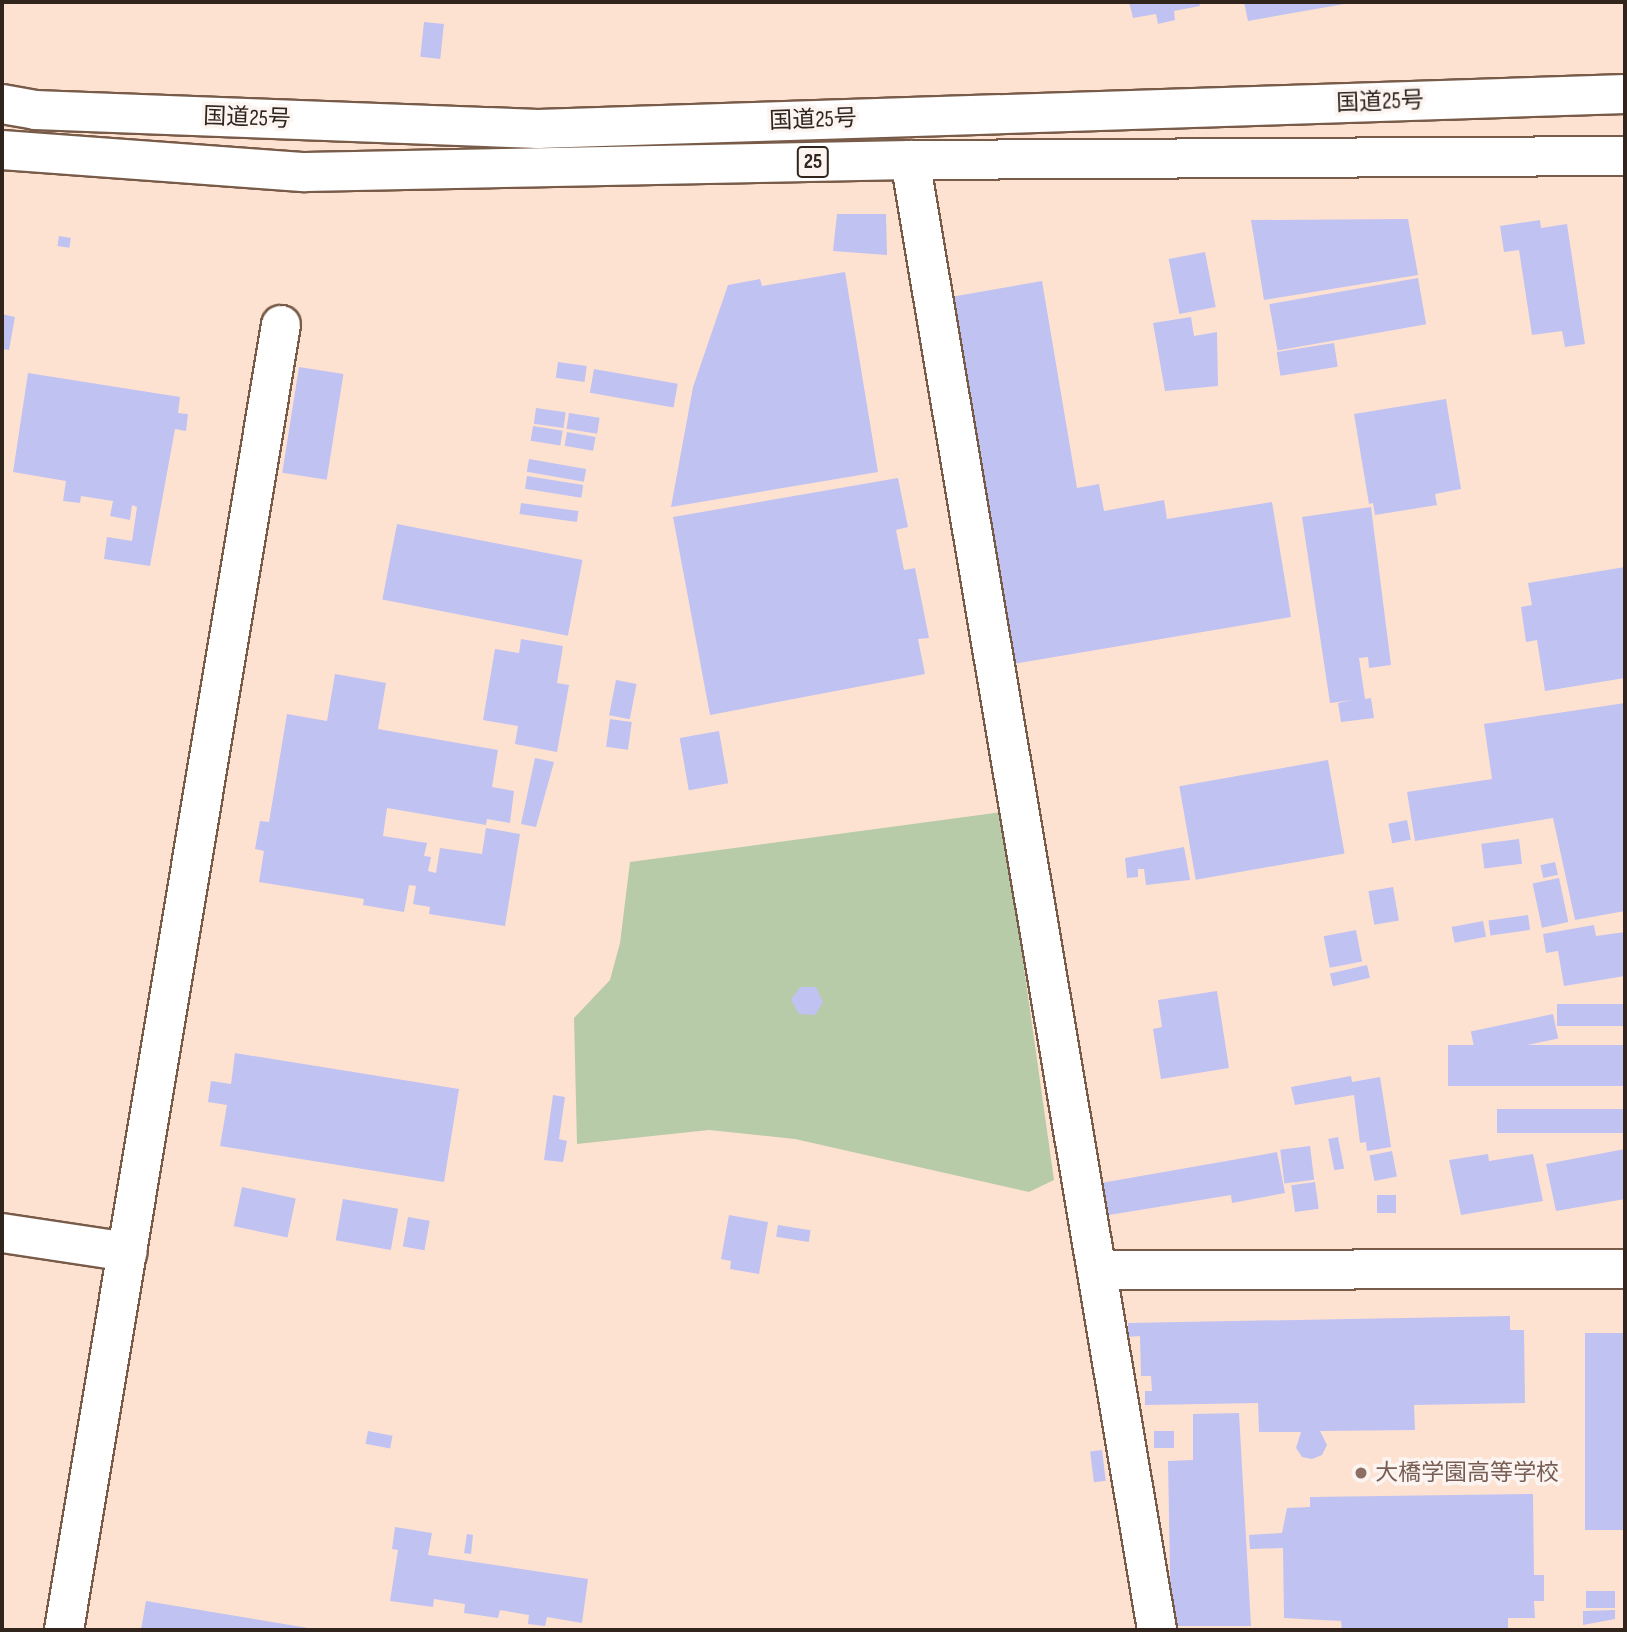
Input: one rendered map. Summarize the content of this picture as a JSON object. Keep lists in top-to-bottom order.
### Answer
{
  "streets": {
    "main road": ["国道25号", "25"]
  },
  "places": ["大橋学園高等学校"]
}
